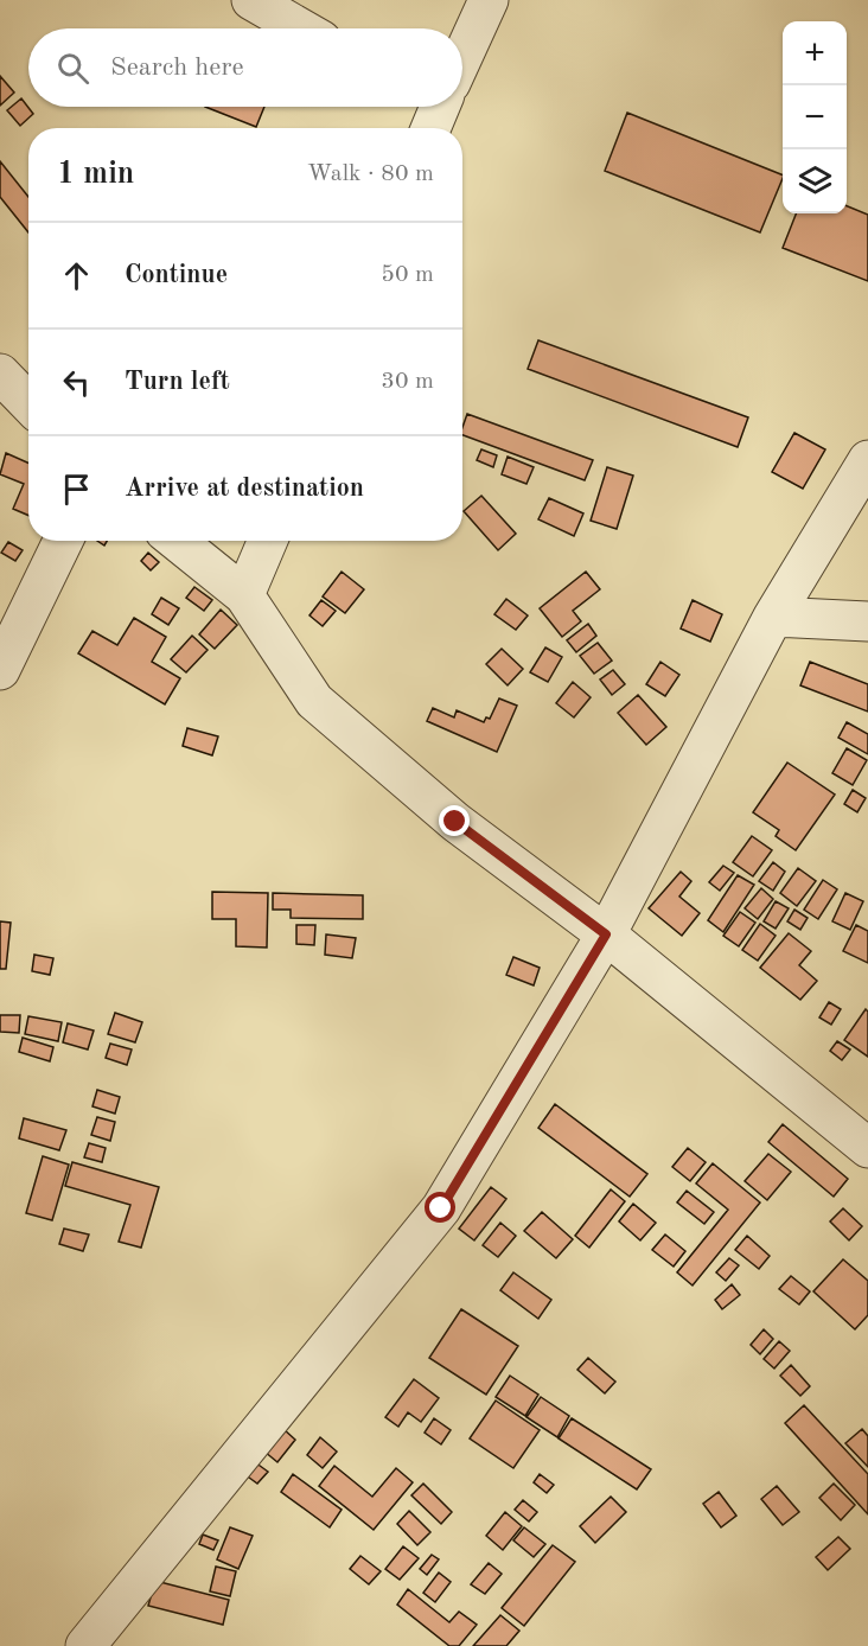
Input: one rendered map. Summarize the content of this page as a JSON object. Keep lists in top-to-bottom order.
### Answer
{
  "page": {
    "map_buttons": ["+", "−"],
    "search": "Search here",
    "heading": ["1 min", "Walk · 80 m"],
    "list": [
      ["Continue", "50 m"],
      ["Turn left", "30 m"],
      "Arrive at destination"
    ]
  }
}
